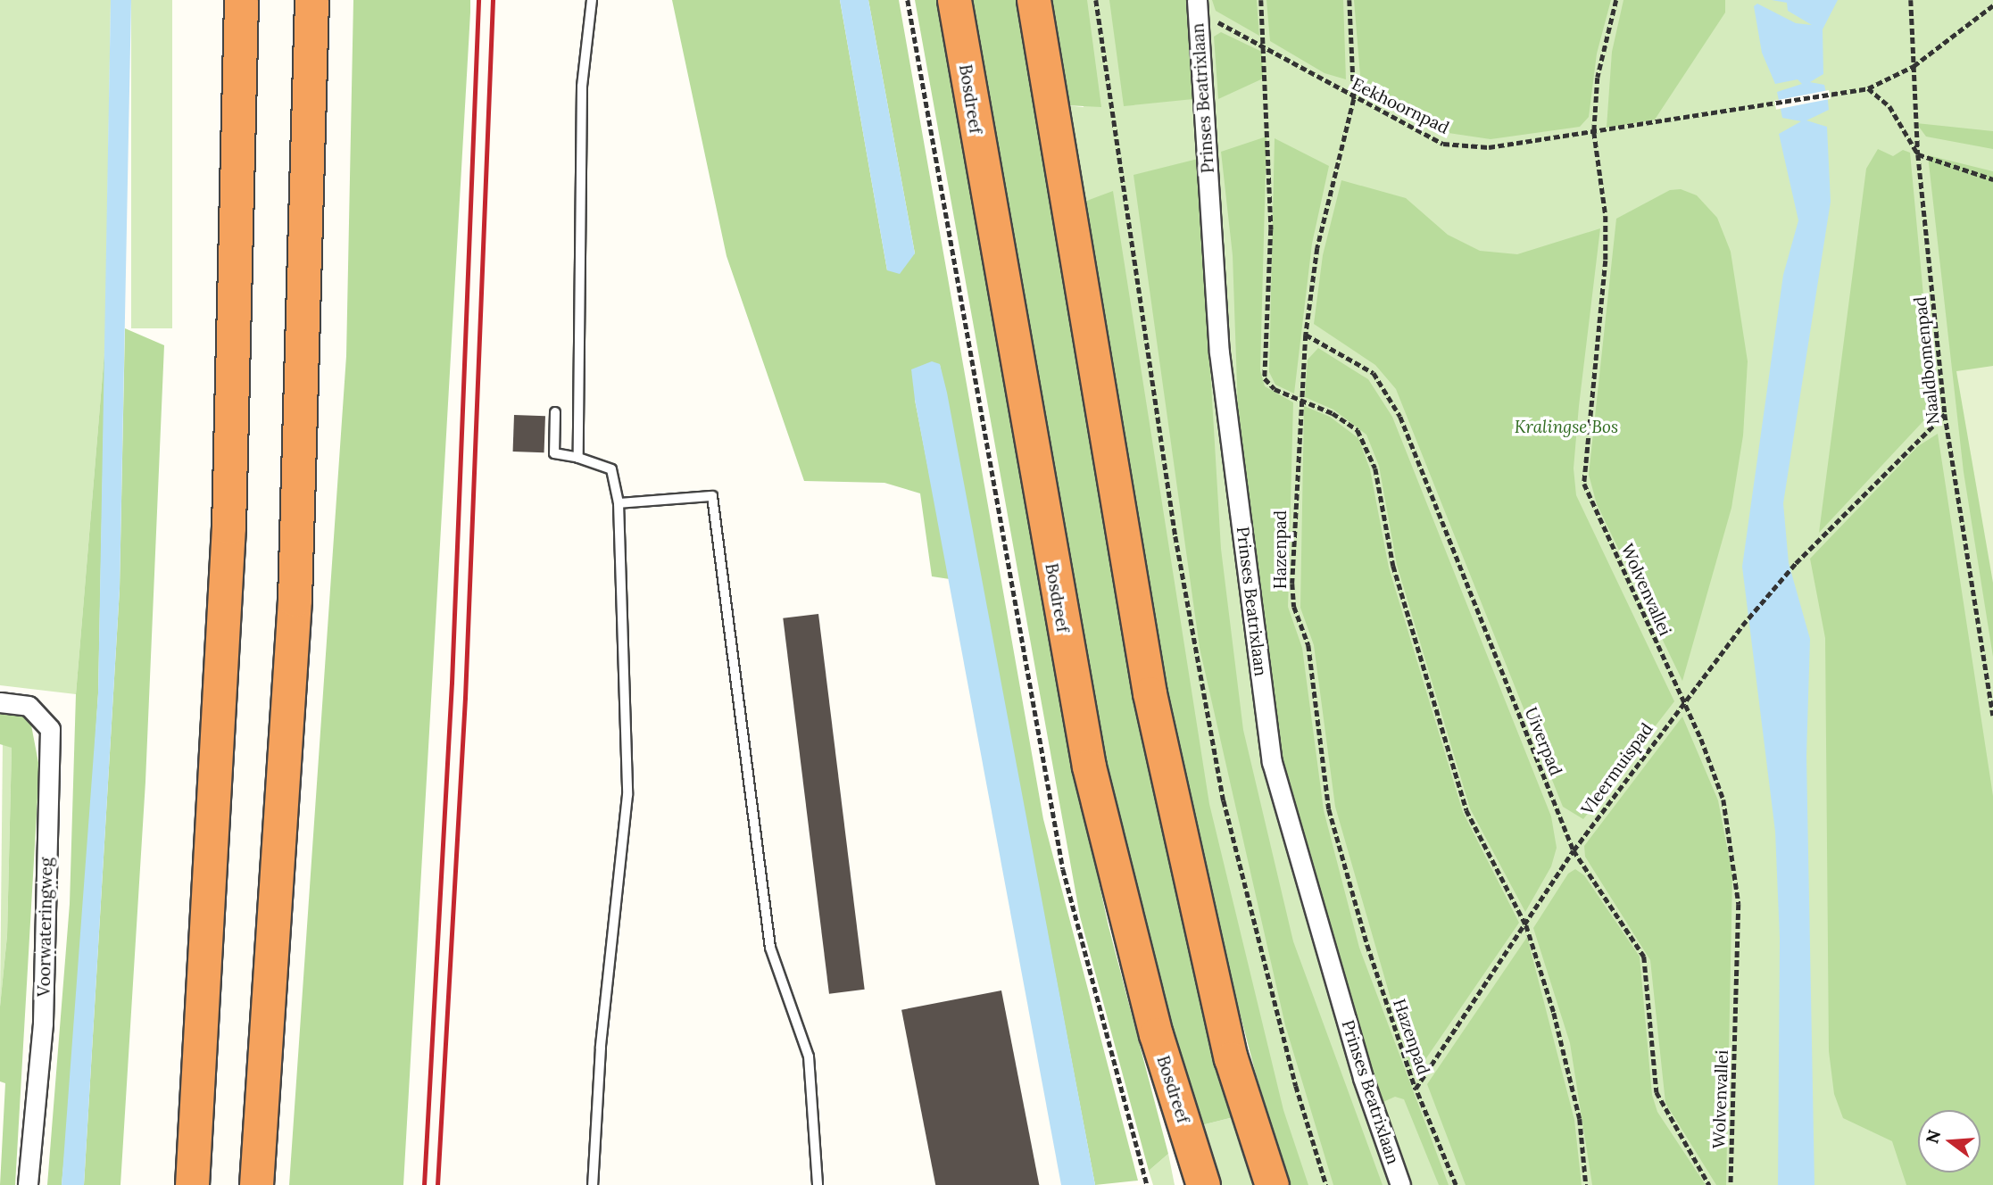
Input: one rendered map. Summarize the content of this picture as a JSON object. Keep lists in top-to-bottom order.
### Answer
{
  "streets": {
    "highway": ["Bosdreef"],
    "street": ["Prinses Beatrixlaan", "Voorwateringweg"],
    "path": [
      "Eekhoornpad",
      "Naaldbomenpad",
      "Hazenpad",
      "Wolvenvallei",
      "Uiverpad",
      "Vleermuispad"
    ]
  },
  "crossings": [
    ["Prinses Beatrixlaan", "Eekhoornpad"],
    ["Eekhoornpad", "Hazenpad"],
    ["Eekhoornpad", "Wolvenvallei"],
    ["Naaldbomenpad", "Vleermuispad"],
    ["Hazenpad", "Uiverpad"],
    ["Hazenpad", "Vleermuispad"],
    ["Wolvenvallei", "Vleermuispad"],
    ["Uiverpad", "Vleermuispad"]
  ],
  "parks": ["Kralingse Bos"],
  "north": "left"
}
